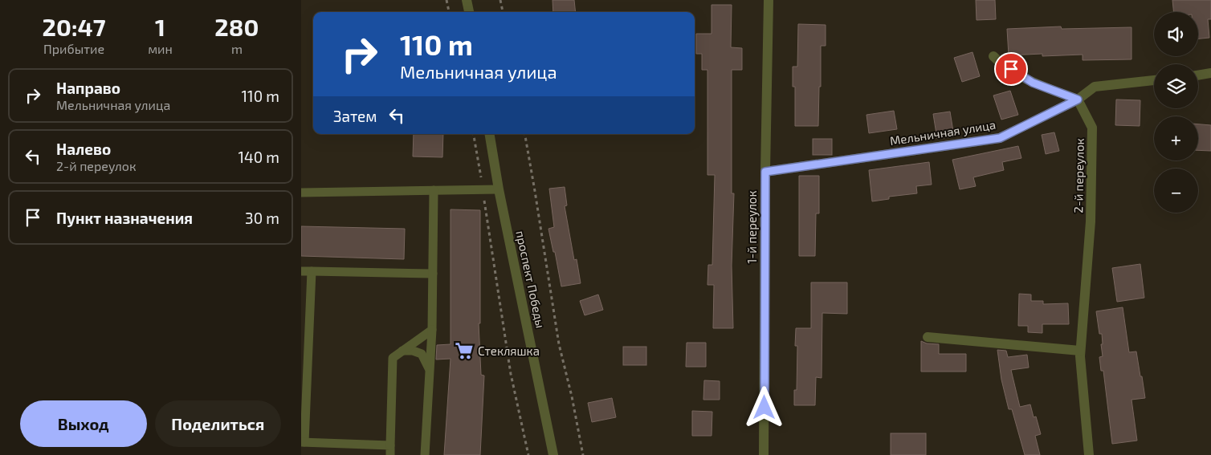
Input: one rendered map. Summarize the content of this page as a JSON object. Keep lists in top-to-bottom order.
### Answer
{
  "streets": {
    "street": [
      "Мельничная улица",
      "2-й переулок",
      "1-й переулок",
      "проспект Победы"
    ]
  },
  "crossings": [
    ["Мельничная улица", "2-й переулок"],
    ["Мельничная улица", "1-й переулок"]
  ],
  "places": {
    "supermarket": ["Стекляшка"]
  },
  "page": {
    "eta": [
      "20:47",
      "Прибытие",
      "1",
      "мин",
      "280",
      "m"
    ],
    "map_buttons": ["+", "−"],
    "turn": ["110 m", "Мельничная улица"],
    "list": [
      {
        "name": "Направо",
        "note": "Мельничная улица",
        "value": "110 m"
      },
      {
        "name": "Налево",
        "note": "2-й переулок",
        "value": "140 m"
      },
      {
        "name": "Пункт назначения",
        "value": "30 m"
      }
    ],
    "then": "Затем",
    "buttons": ["Выход", "Поделиться"]
  }
}
